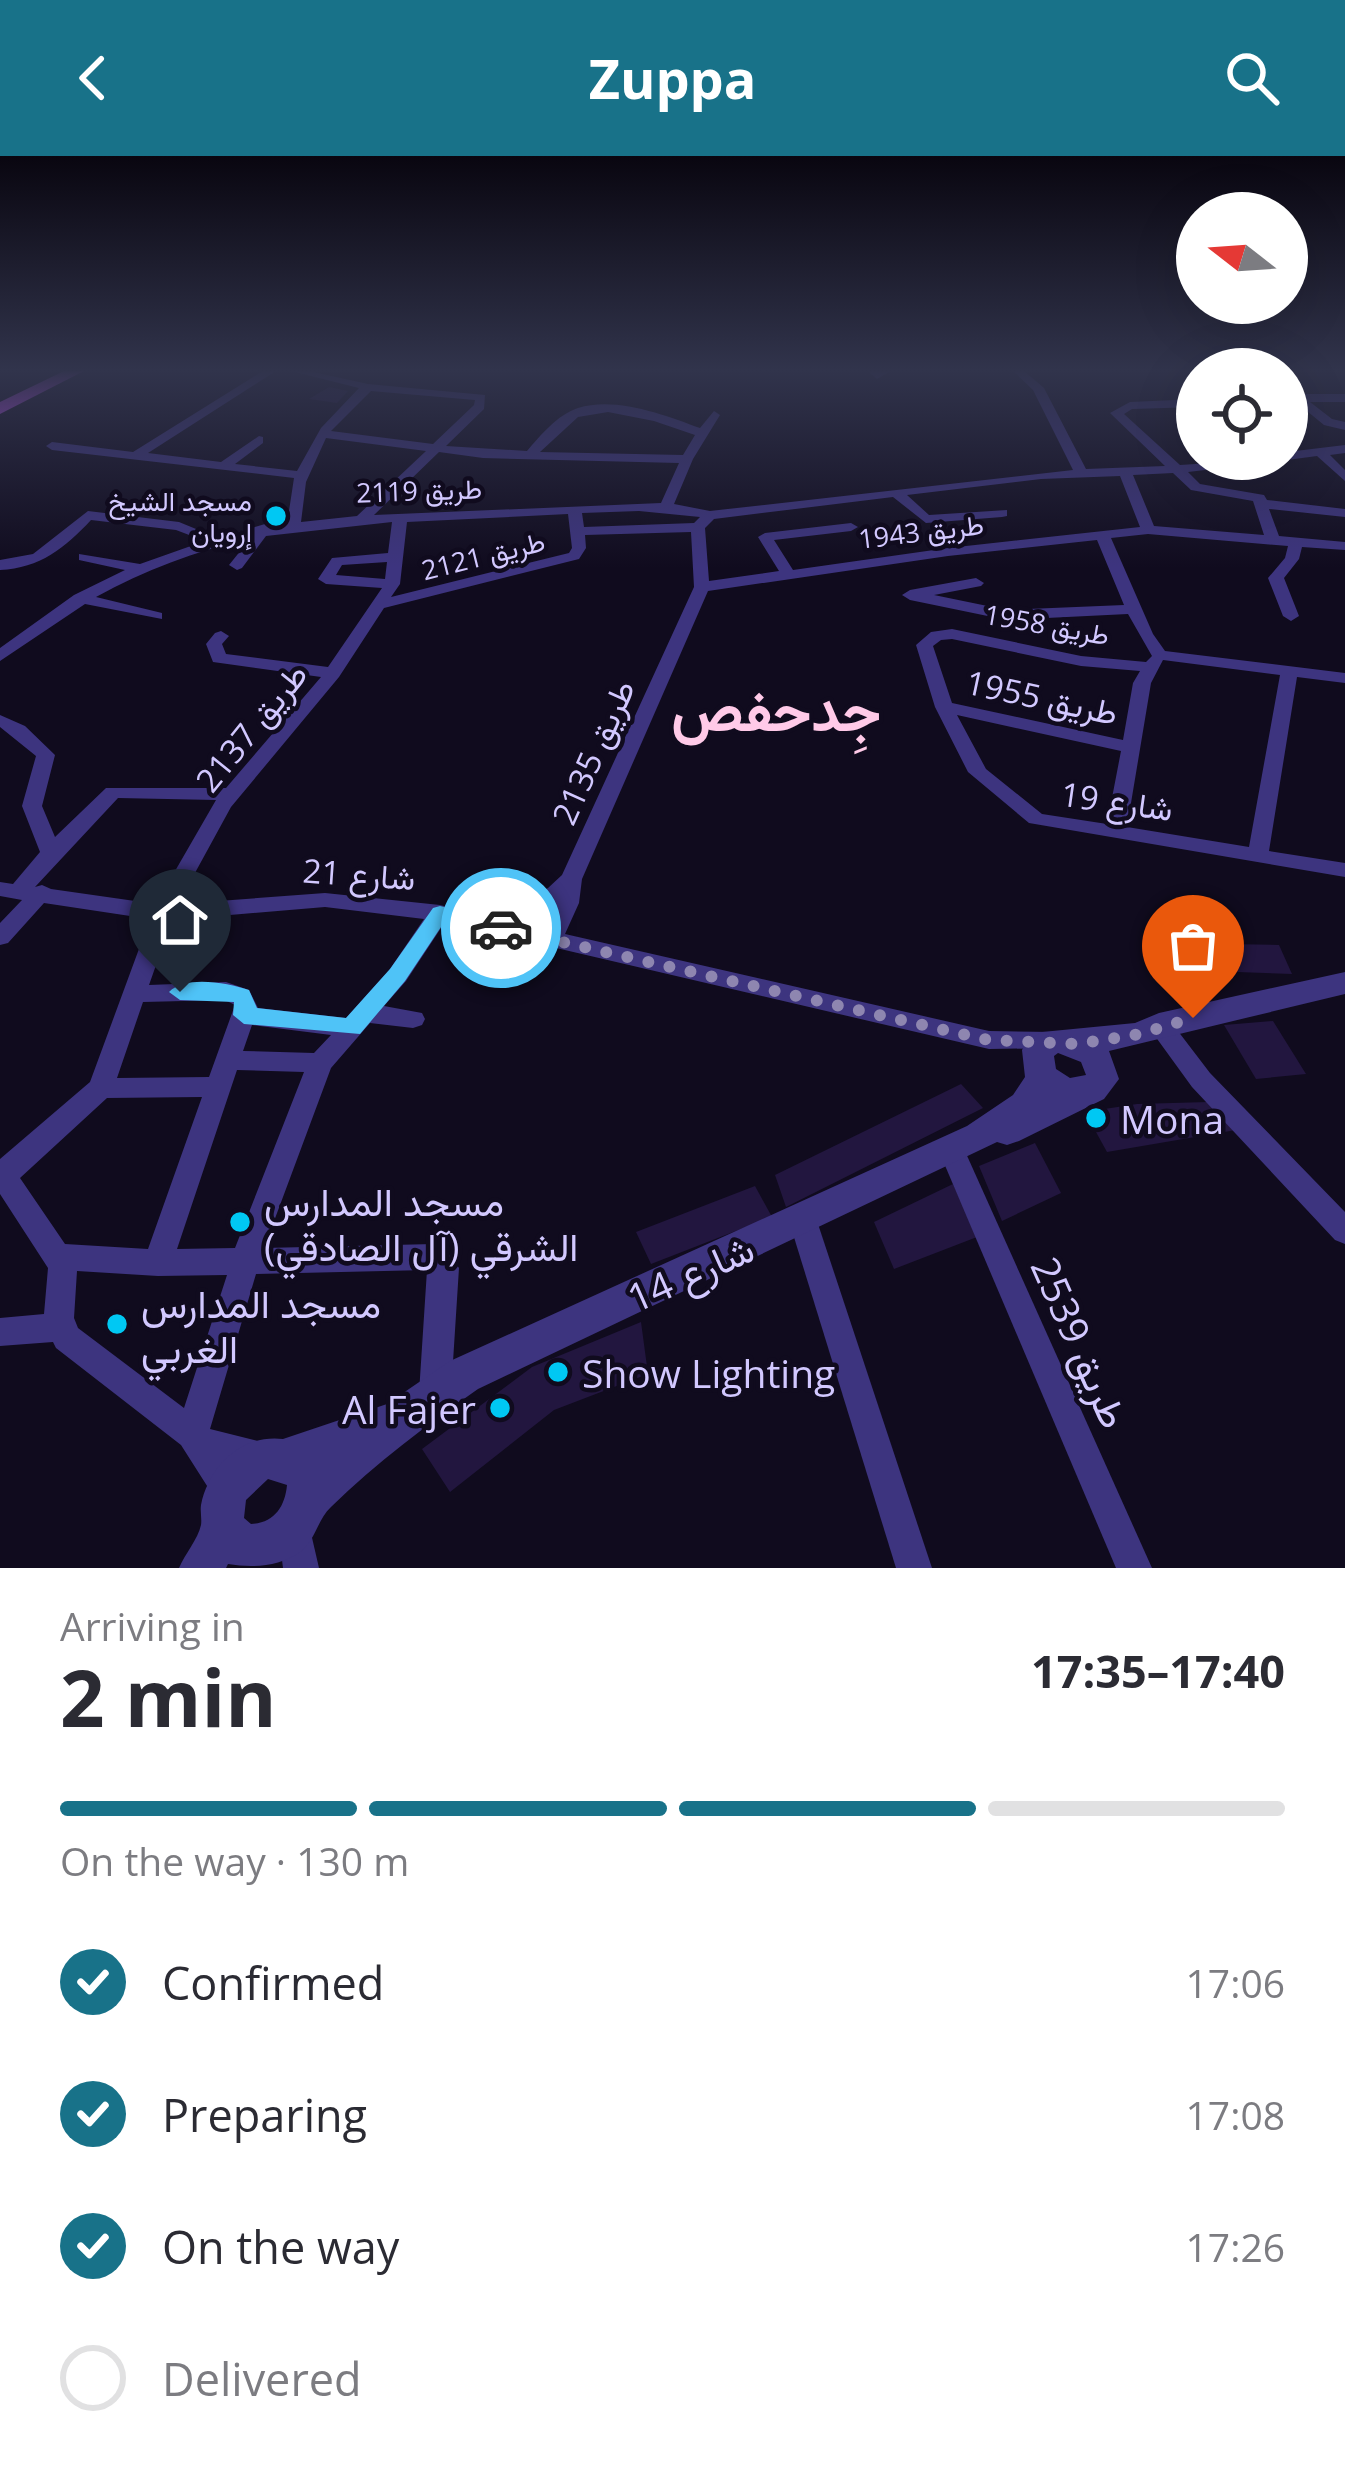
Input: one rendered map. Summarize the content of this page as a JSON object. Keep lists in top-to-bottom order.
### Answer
{
  "streets": {
    "street": [
      "طريق 2119",
      "طريق 1943",
      "طريق 2121",
      "طريق 1958",
      "طريق 1955",
      "طريق 2137",
      "طريق 2135",
      "شارع 19",
      "شارع 21",
      "شارع 14",
      "طريق 2539"
    ]
  },
  "crossings": [
    ["طريق 2119", "طريق 2121"],
    ["طريق 2119", "طريق 2137"],
    ["طريق 1943", "طريق 2135"],
    ["طريق 2121", "طريق 2137"],
    ["طريق 1958", "طريق 1955"],
    ["طريق 1958", "شارع 19"],
    ["طريق 1955", "شارع 19"],
    ["طريق 2137", "شارع 21"],
    ["طريق 2135", "شارع 21"],
    ["شارع 21", "شارع 14"],
    ["شارع 14", "طريق 2539"]
  ],
  "districts": ["جِدحفص"],
  "places": [
    "مسجد الشيخ إرويان",
    "Mona",
    "مسجد المدارس الشرقي (آل الصادقي)",
    "مسجد المدارس الغربي",
    "Show Lighting",
    "Al Fajer"
  ],
  "north": "left",
  "page": {
    "header": "Zuppa",
    "heading": ["2 min", "Arriving in", "17:35–17:40"],
    "bar": "On the way · 130 m",
    "list": [
      ["Confirmed", "17:06"],
      ["Preparing", "17:08"],
      ["On the way", "17:26"],
      "Delivered"
    ]
  }
}
